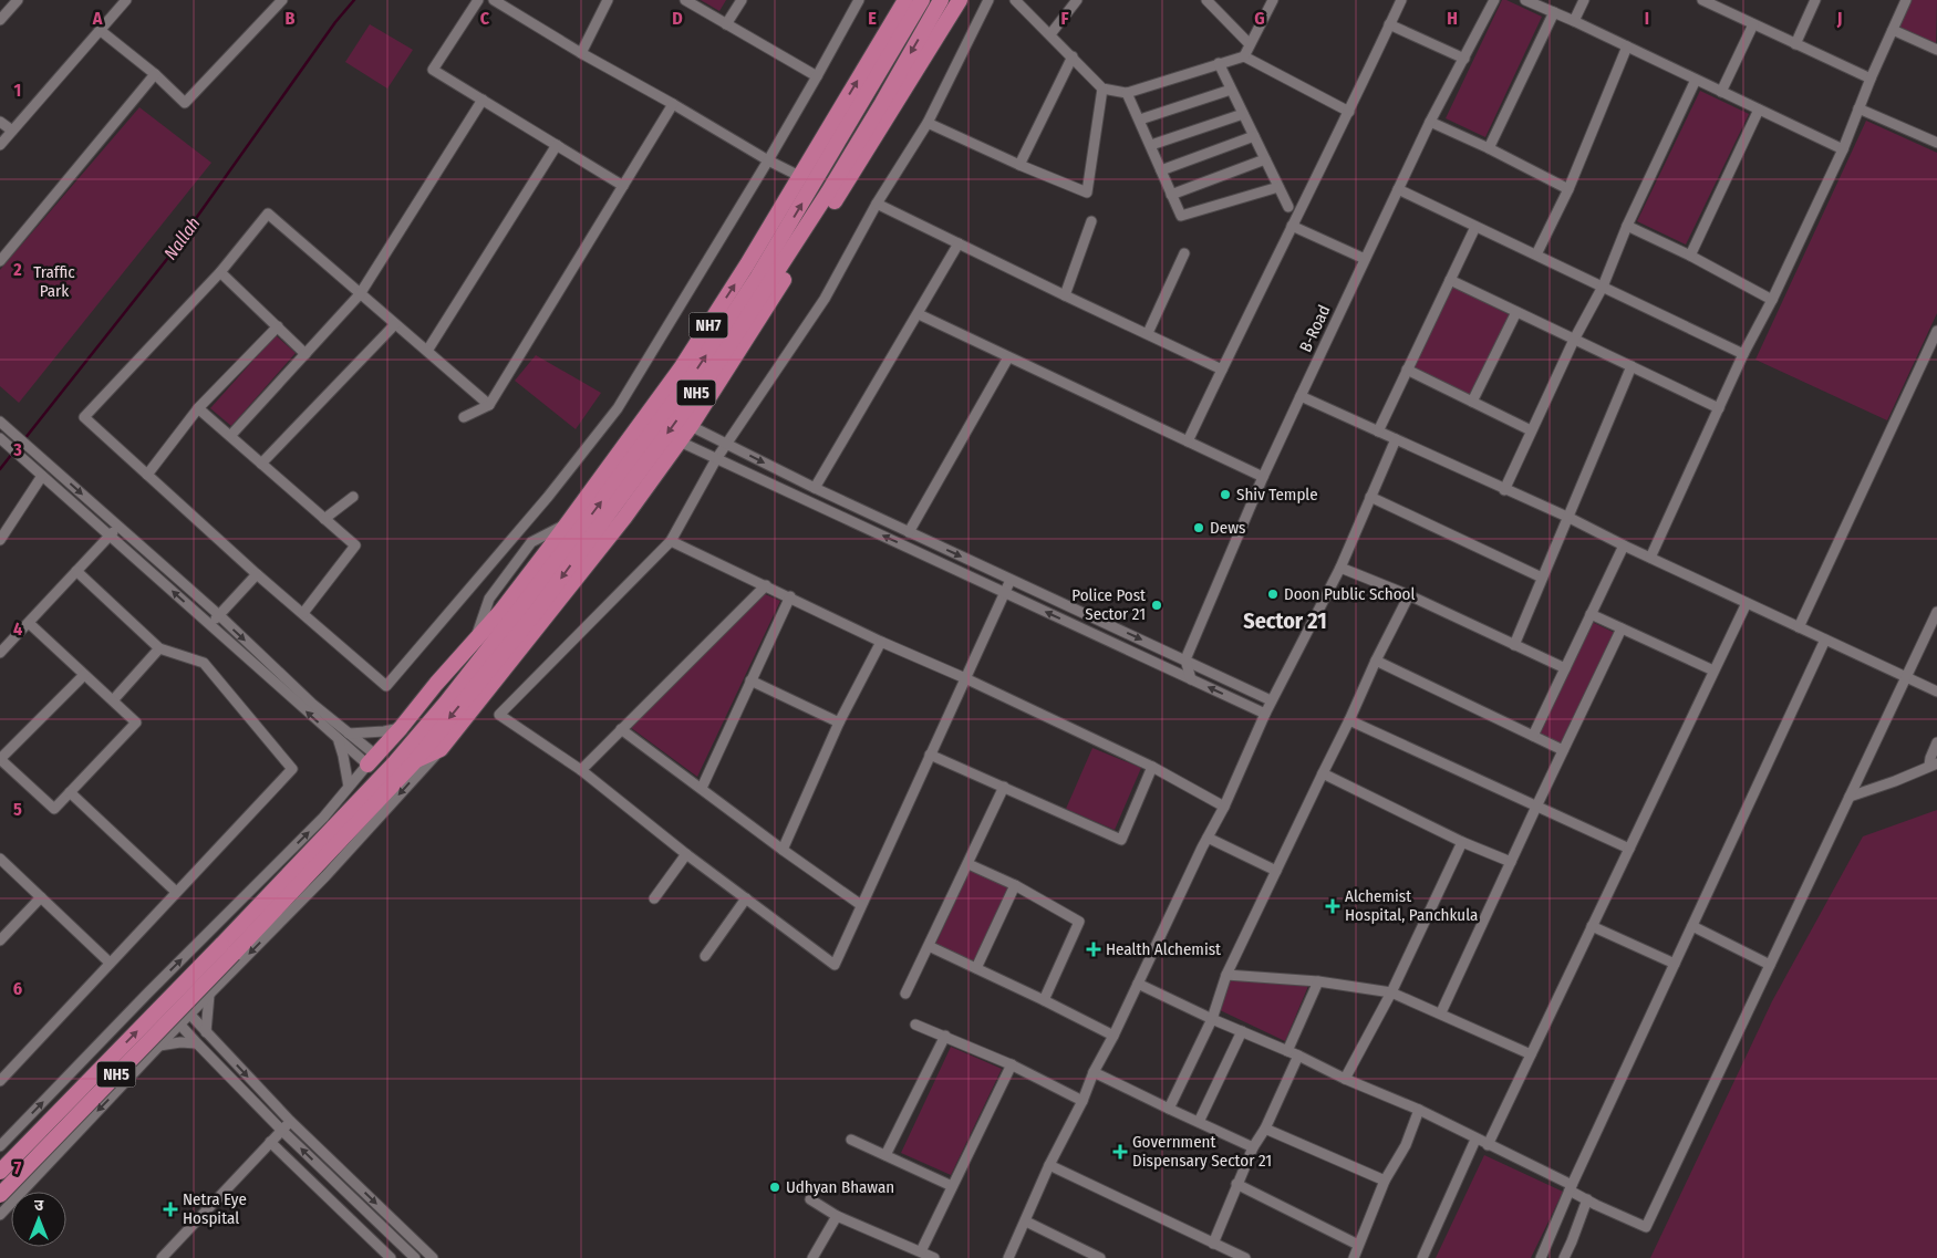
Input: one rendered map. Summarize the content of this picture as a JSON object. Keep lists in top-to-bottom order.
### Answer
{
  "streets": {
    "highway": ["NH7", "NH5"],
    "street": ["B-Road"]
  },
  "crossings": [
    ["NH7", "NH5"]
  ],
  "districts": ["Sector 21"],
  "water": ["Nallah"],
  "parks": ["Traffic Park"],
  "places": {
    "other": [
      "Shiv Temple",
      "Dews",
      "Doon Public School",
      "Police Post Sector 21",
      "Udhyan Bhawan"
    ],
    "health": [
      "Alchemist Hospital, Panchkula",
      "Health Alchemist",
      "Government Dispensary Sector 21",
      "Netra Eye Hospital"
    ]
  },
  "north": "top",
  "grid": {
    "columns": [
      "A",
      "B",
      "C",
      "D",
      "E",
      "F",
      "G",
      "H",
      "I",
      "J"
    ],
    "rows": [
      "1",
      "2",
      "3",
      "4",
      "5",
      "6",
      "7"
    ]
  }
}
